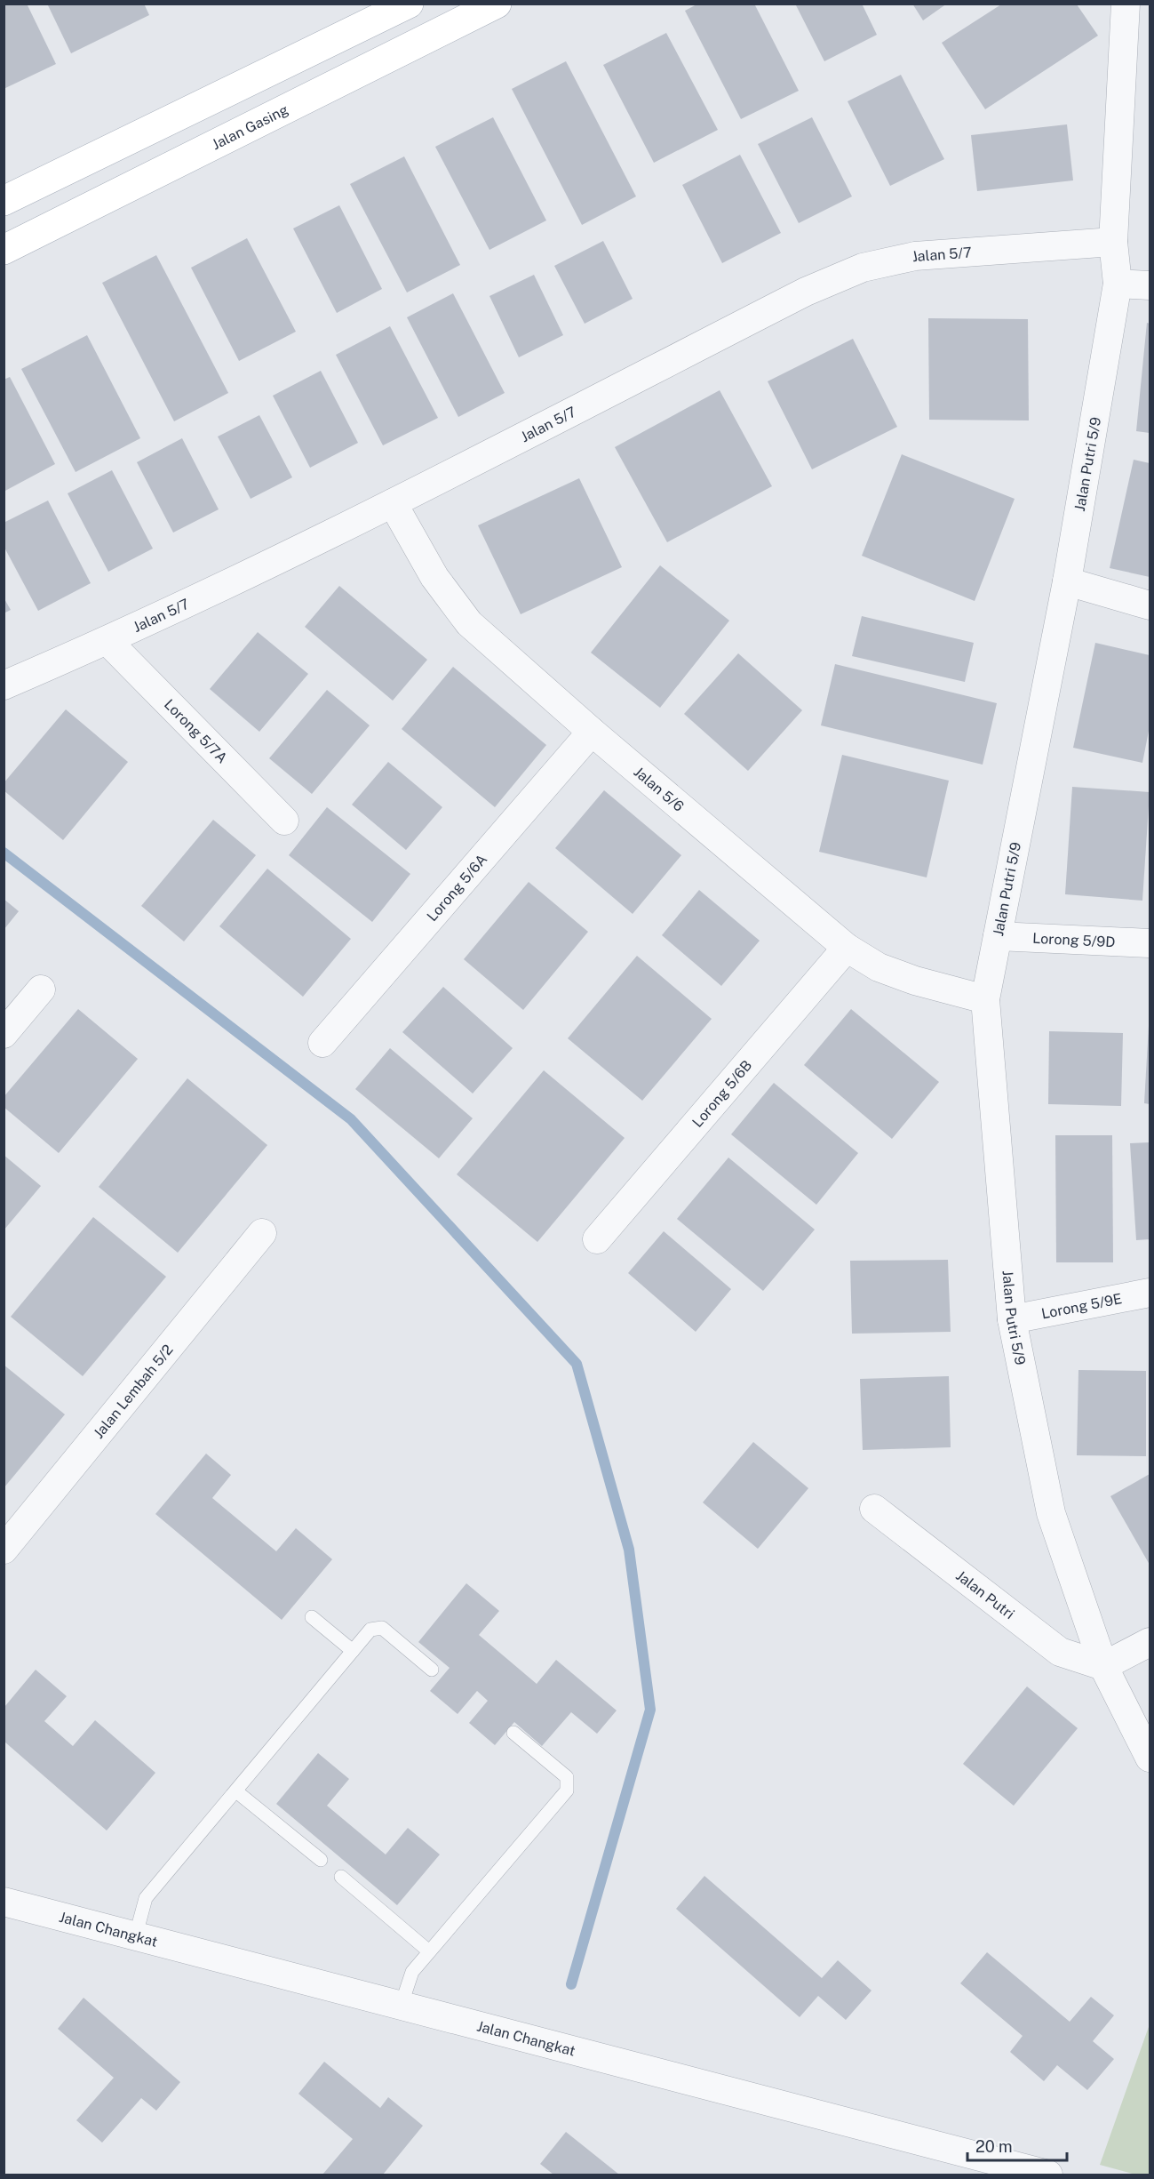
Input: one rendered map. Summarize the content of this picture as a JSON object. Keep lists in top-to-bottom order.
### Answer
{
  "streets": {
    "main road": ["Jalan Gasing"],
    "street": [
      "Jalan 5/7",
      "Jalan Putri 5/9",
      "Lorong 5/7A",
      "Jalan 5/6",
      "Lorong 5/6A",
      "Lorong 5/9D",
      "Lorong 5/6B",
      "Lorong 5/9E",
      "Jalan Lembah 5/2",
      "Jalan Putri",
      "Jalan Changkat"
    ]
  },
  "crossings": [
    ["Jalan 5/7", "Jalan Putri 5/9"],
    ["Jalan 5/7", "Lorong 5/7A"],
    ["Jalan 5/7", "Jalan 5/6"],
    ["Jalan Putri 5/9", "Jalan 5/6"],
    ["Jalan Putri 5/9", "Lorong 5/9D"],
    ["Jalan Putri 5/9", "Lorong 5/9E"],
    ["Jalan Putri 5/9", "Jalan Putri"],
    ["Jalan 5/6", "Lorong 5/6A"],
    ["Jalan 5/6", "Lorong 5/6B"]
  ],
  "scale_bar": "20 m"
}
